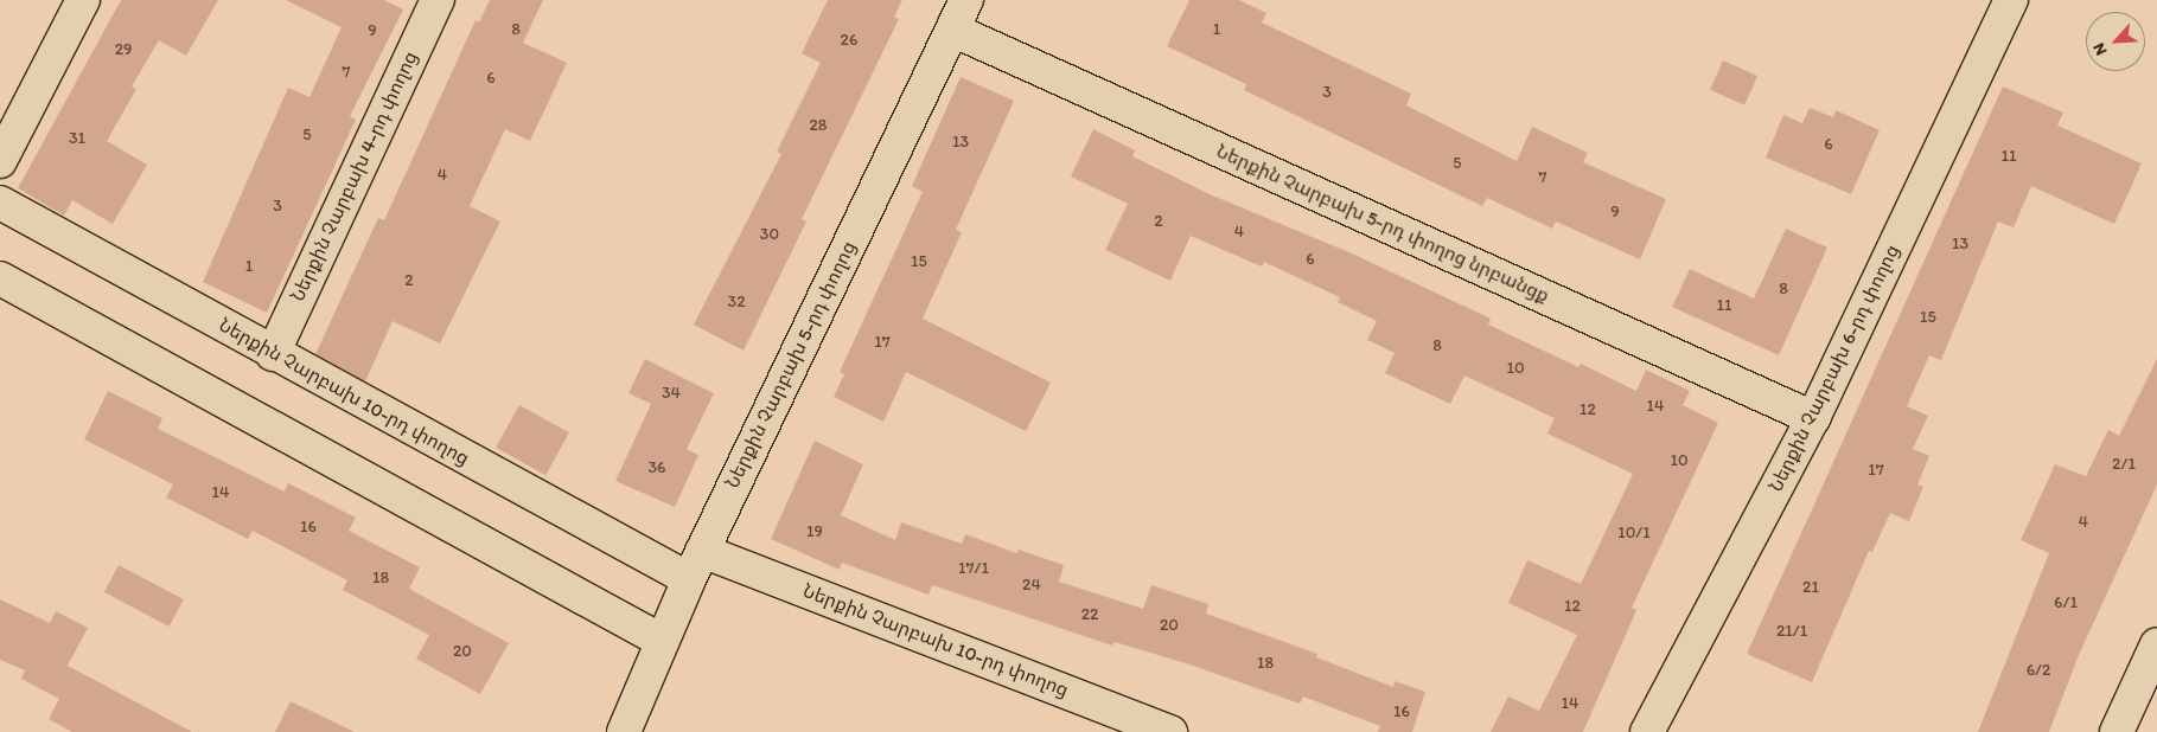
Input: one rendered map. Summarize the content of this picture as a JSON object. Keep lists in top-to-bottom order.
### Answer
{
  "streets": {
    "street": [
      "Ներքին Չարբախ 4-րդ փողոց",
      "Ներքին Չարբախ 5-րդ փողոց նրբանցք",
      "Ներքին Չարբախ 5-րդ փողոց",
      "Ներքին Չարբախ 6-րդ փողոց",
      "Ներքին Չարբախ 10-րդ փողոց"
    ]
  },
  "crossings": [
    ["Ներքին Չարբախ 4-րդ փողոց", "Ներքին Չարբախ 10-րդ փողոց"],
    ["Ներքին Չարբախ 5-րդ փողոց նրբանցք", "Ներքին Չարբախ 5-րդ փողոց"],
    ["Ներքին Չարբախ 5-րդ փողոց նրբանցք", "Ներքին Չարբախ 6-րդ փողոց"],
    ["Ներքին Չարբախ 5-րդ փողոց", "Ներքին Չարբախ 10-րդ փողոց"]
  ],
  "house_numbers": [
    "8",
    "1",
    "9",
    "26",
    "29",
    "7",
    "6",
    "3",
    "28",
    "5",
    "31",
    "13",
    "6",
    "11",
    "5",
    "4",
    "7",
    "3",
    "9",
    "2",
    "4",
    "30",
    "13",
    "6",
    "15",
    "1",
    "2",
    "8",
    "32",
    "11",
    "15",
    "17",
    "8",
    "10",
    "34",
    "14",
    "12",
    "10",
    "2/1",
    "36",
    "17",
    "14",
    "4",
    "16",
    "19",
    "10/1",
    "17/1",
    "18",
    "24",
    "21",
    "6/1",
    "12",
    "22",
    "20",
    "21/1",
    "20",
    "18",
    "6/2",
    "14",
    "16"
  ],
  "north": "bottom left"
}
